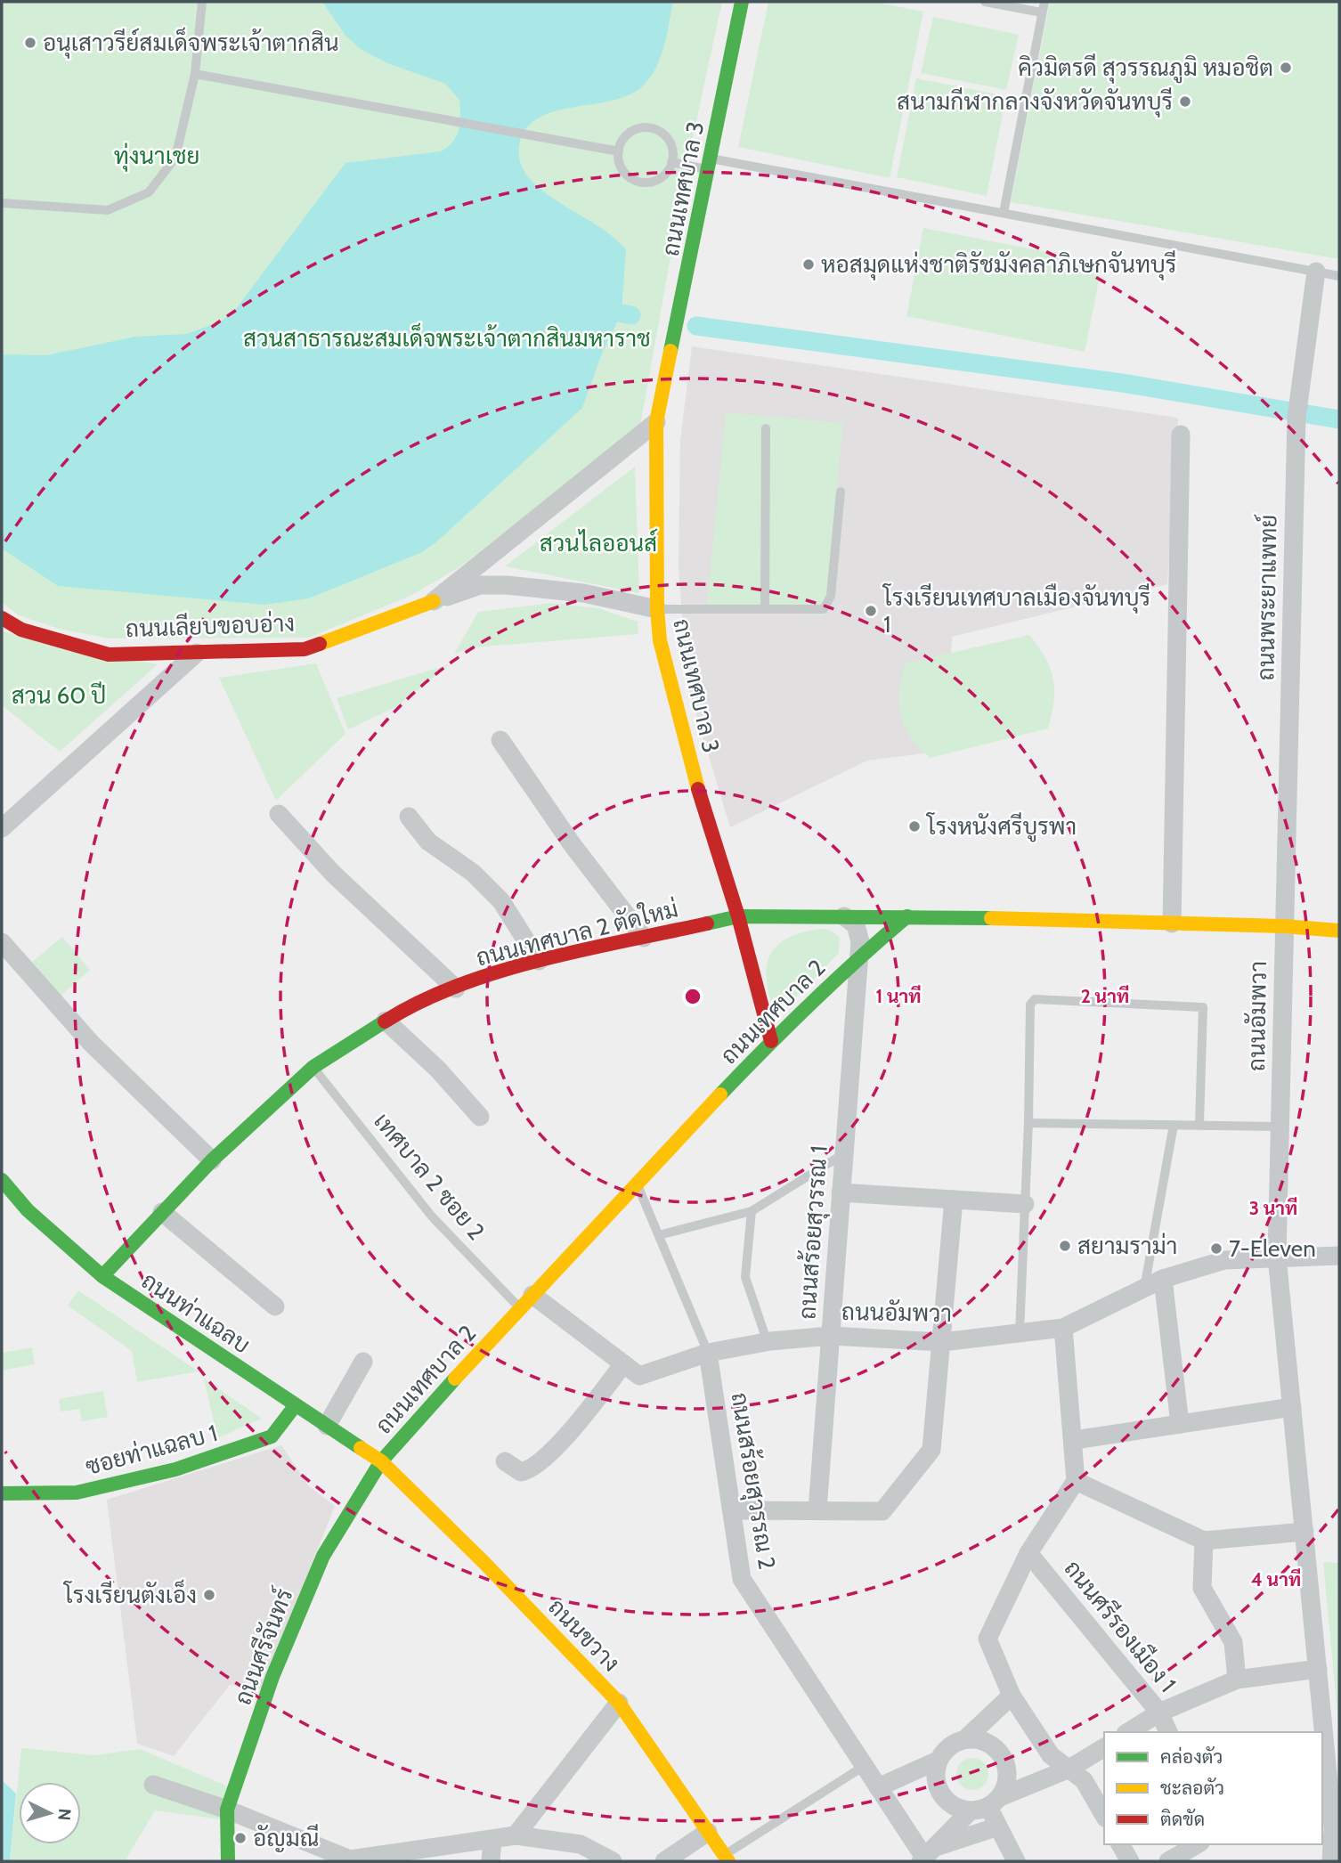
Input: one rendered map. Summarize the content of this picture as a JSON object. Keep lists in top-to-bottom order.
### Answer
{
  "streets": {
    "street": [
      "ถนนเทศบาล 3",
      "ถนนพระยาแพทย์",
      "ถนนเลียบขอบอ่าง",
      "ถนนเทศบาล 2 ตัดใหม่",
      "ถนนเทศบาล 2",
      "ถนนอัมพวา",
      "ถนนสร้อยสุวรรณ 1",
      "ถนนท่าแฉลบ",
      "ซอยท่าแฉลบ 1",
      "ถนนสร้อยสุวรรณ 2",
      "ถนนศรีรองเมือง 1",
      "ถนนขวาง",
      "ถนนศรีจันทร์"
    ],
    "lane": ["เทศบาล 2 ซอย 2"]
  },
  "crossings": [
    ["ถนนเทศบาล 3", "ถนนเลียบขอบอ่าง"],
    ["ถนนเทศบาล 3", "ถนนเทศบาล 2 ตัดใหม่"],
    ["ถนนเทศบาล 3", "ถนนเทศบาล 2"],
    ["ถนนเทศบาล 3", "ถนนสร้อยสุวรรณ 1"],
    ["ถนนพระยาแพทย์", "ถนนอัมพวา"],
    ["ถนนเทศบาล 2 ตัดใหม่", "ถนนเทศบาล 2"],
    ["ถนนเทศบาล 2 ตัดใหม่", "เทศบาล 2 ซอย 2"],
    ["ถนนเทศบาล 2 ตัดใหม่", "ถนนสร้อยสุวรรณ 1"],
    ["ถนนเทศบาล 2 ตัดใหม่", "ถนนท่าแฉลบ"],
    ["ถนนเทศบาล 2", "ถนนอัมพวา"],
    ["ถนนเทศบาล 2", "เทศบาล 2 ซอย 2"],
    ["ถนนเทศบาล 2", "ถนนสร้อยสุวรรณ 1"],
    ["ถนนเทศบาล 2", "ถนนท่าแฉลบ"],
    ["ถนนเทศบาล 2", "ถนนสร้อยสุวรรณ 2"],
    ["ถนนเทศบาล 2", "ถนนขวาง"],
    ["ถนนเทศบาล 2", "ถนนศรีจันทร์"],
    ["ถนนอัมพวา", "เทศบาล 2 ซอย 2"],
    ["ถนนอัมพวา", "ถนนสร้อยสุวรรณ 1"],
    ["ถนนอัมพวา", "ถนนสร้อยสุวรรณ 2"],
    ["ถนนท่าแฉลบ", "ซอยท่าแฉลบ 1"],
    ["ถนนท่าแฉลบ", "ถนนขวาง"],
    ["ถนนท่าแฉลบ", "ถนนศรีจันทร์"],
    ["ถนนขวาง", "ถนนศรีจันทร์"]
  ],
  "parks": [
    "ทุ่งนาเชย",
    "สวนสาธารณะสมเด็จพระเจ้าตากสินมหาราช",
    "สวนไลออนส์",
    "สวน 60 ปี"
  ],
  "places": [
    "อนุเสาวรีย์สมเด็จพระเจ้าตากสิน",
    "คิวมิตรดี สุวรรณภูมิ หมอชิต",
    "สนามกีฬากลางจังหวัดจันทบุรี",
    "หอสมุดแห่งชาติรัชมังคลาภิเษกจันทบุรี",
    "โรงเรียนเทศบาลเมืองจันทบุรี 1",
    "โรงหนังศรีบูรพา",
    "สยามราม่า",
    "7-Eleven",
    "โรงเรียนตังเอ็ง",
    "อัญมณี"
  ],
  "legend": ["คล่องตัว", "ชะลอตัว", "ติดขัด"],
  "north": "right",
  "rings": [
    "1 นาที",
    "2 นาที",
    "3 นาที",
    "4 นาที"
  ]
}
